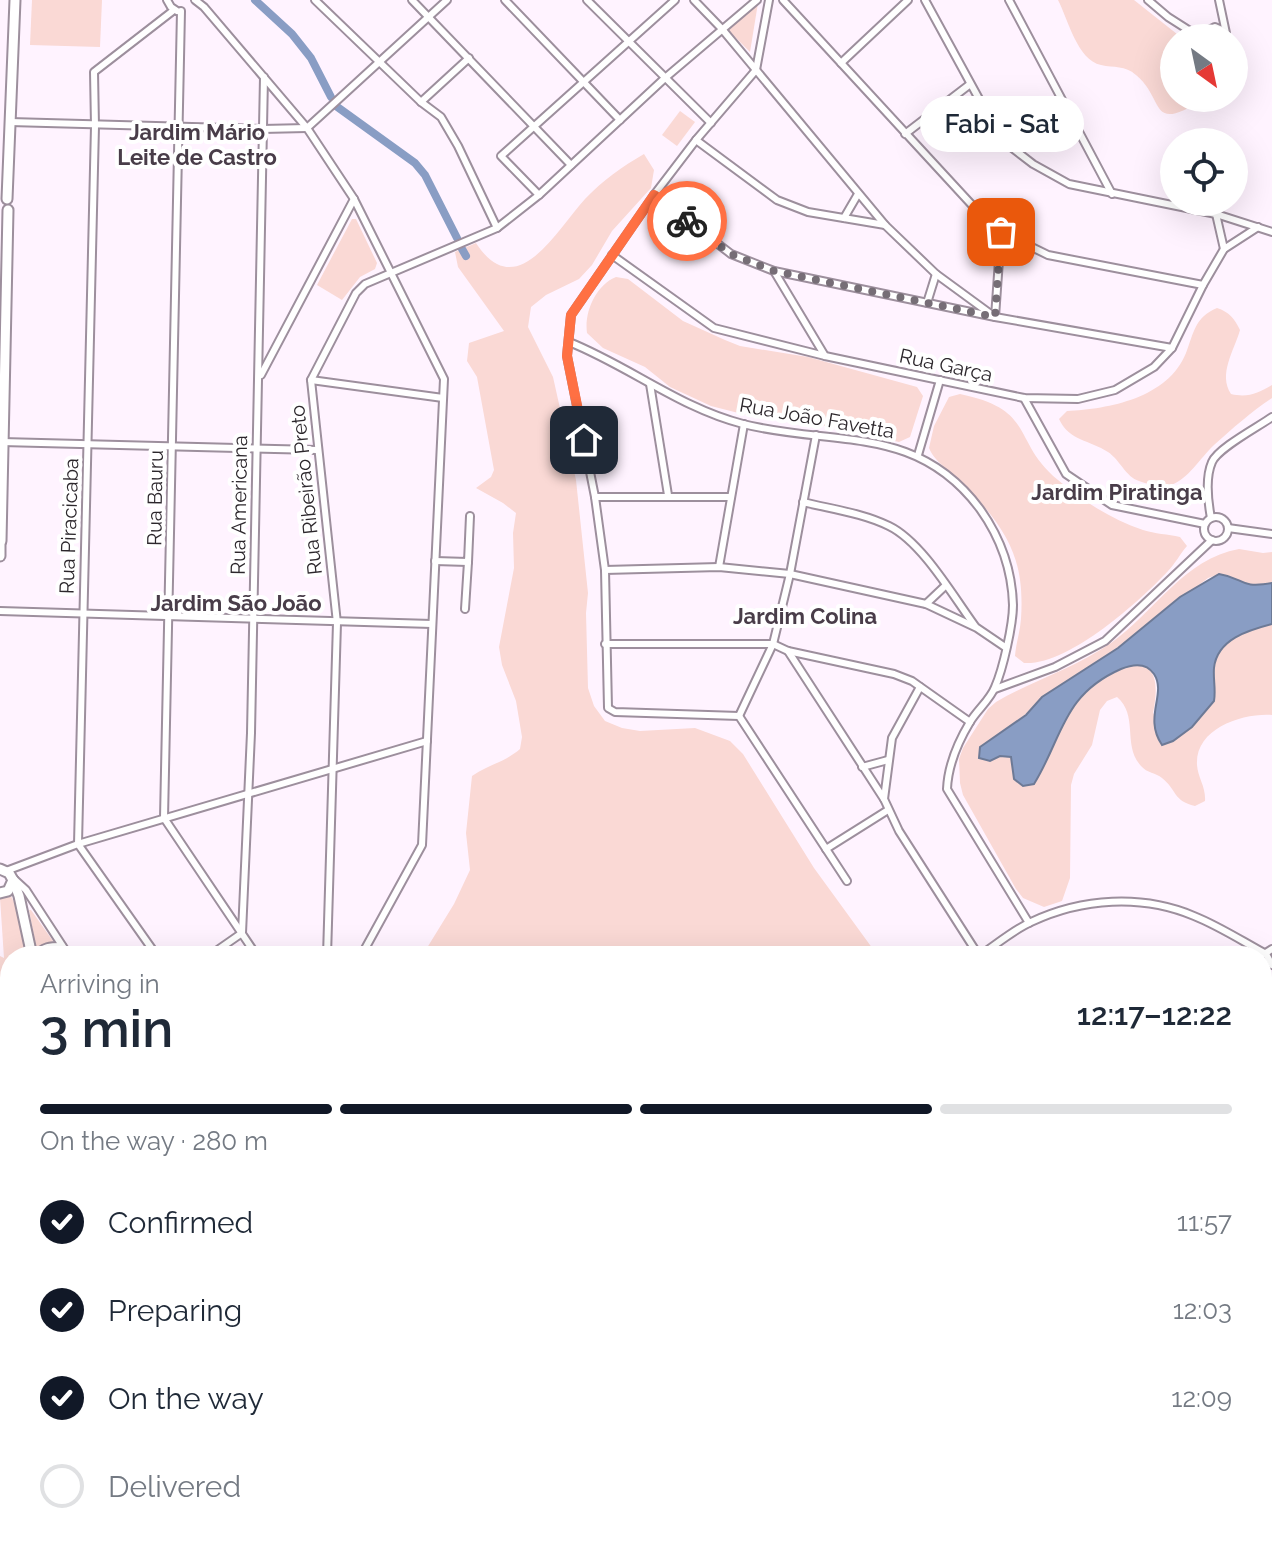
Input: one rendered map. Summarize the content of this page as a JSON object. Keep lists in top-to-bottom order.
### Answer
{
  "streets": {
    "street": [
      "Rua Garça",
      "Rua João Favetta",
      "Rua Ribeirão Preto",
      "Rua Bauru",
      "Rua Americana",
      "Rua Piracicaba"
    ]
  },
  "crossings": [
    ["Rua Bauru", "Rua Piracicaba"]
  ],
  "districts": [
    "Jardim Mário Leite de Castro",
    "Jardim Piratinga",
    "Jardim São João",
    "Jardim Colina"
  ],
  "places": ["Fabi - Sat"],
  "north": "bottom right",
  "page": {
    "bubble": "Fabi - Sat",
    "heading": ["3 min", "Arriving in", "12:17–12:22"],
    "bar": "On the way · 280 m",
    "list": [
      ["Confirmed", "11:57"],
      ["Preparing", "12:03"],
      ["On the way", "12:09"],
      "Delivered"
    ]
  }
}
